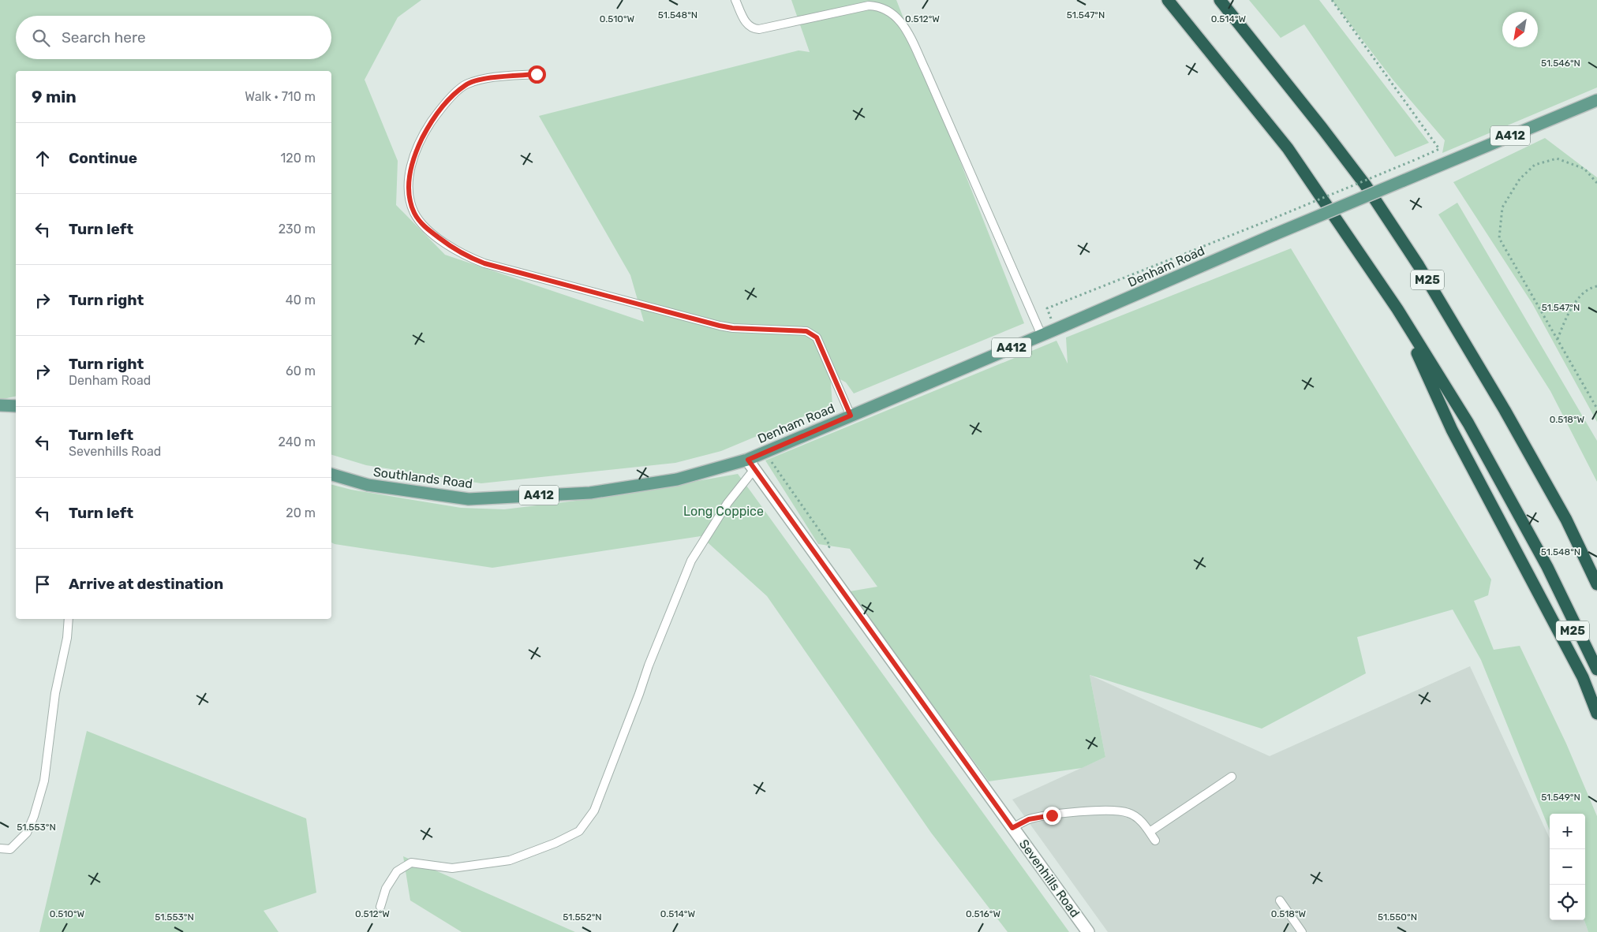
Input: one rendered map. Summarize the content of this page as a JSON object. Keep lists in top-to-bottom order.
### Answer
{
  "streets": {
    "highway": ["M25"],
    "main road": ["A412", "Denham Road", "Southlands Road"],
    "street": ["Sevenhills Road"]
  },
  "crossings": [
    ["Denham Road", "Southlands Road"],
    ["Denham Road", "Sevenhills Road"],
    ["Southlands Road", "Sevenhills Road"]
  ],
  "parks": ["Long Coppice"],
  "north": "bottom left",
  "page": {
    "search": "Search here",
    "heading": ["9 min", "Walk · 710 m"],
    "list": [
      ["Continue", "120 m"],
      ["Turn left", "230 m"],
      ["Turn right", "40 m"],
      ["Turn right", "Denham Road", "60 m"],
      ["Turn left", "Sevenhills Road", "240 m"],
      ["Turn left", "20 m"],
      "Arrive at destination"
    ],
    "map_buttons": ["+", "−"]
  },
  "coordinates": [
    "51.548°N",
    "51.547°N",
    "0.514°W",
    "0.510°W",
    "0.512°W",
    "51.546°N",
    "0.518°W",
    "51.549°N",
    "51.553°N",
    "0.516°W",
    "51.552°N",
    "51.550°N"
  ]
}
